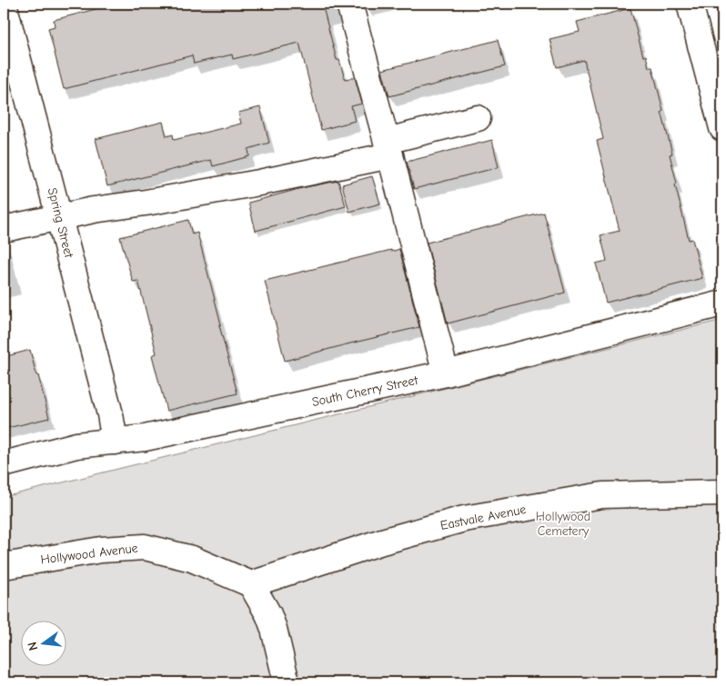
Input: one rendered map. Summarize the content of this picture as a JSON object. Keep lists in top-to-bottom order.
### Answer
{
  "streets": {
    "street": [
      "Spring Street",
      "South Cherry Street",
      "Eastvale Avenue",
      "Hollywood Avenue"
    ]
  },
  "crossings": [
    ["Spring Street", "South Cherry Street"],
    ["Eastvale Avenue", "Hollywood Avenue"]
  ],
  "parks": ["Hollywood Cemetery"],
  "north": "left"
}
